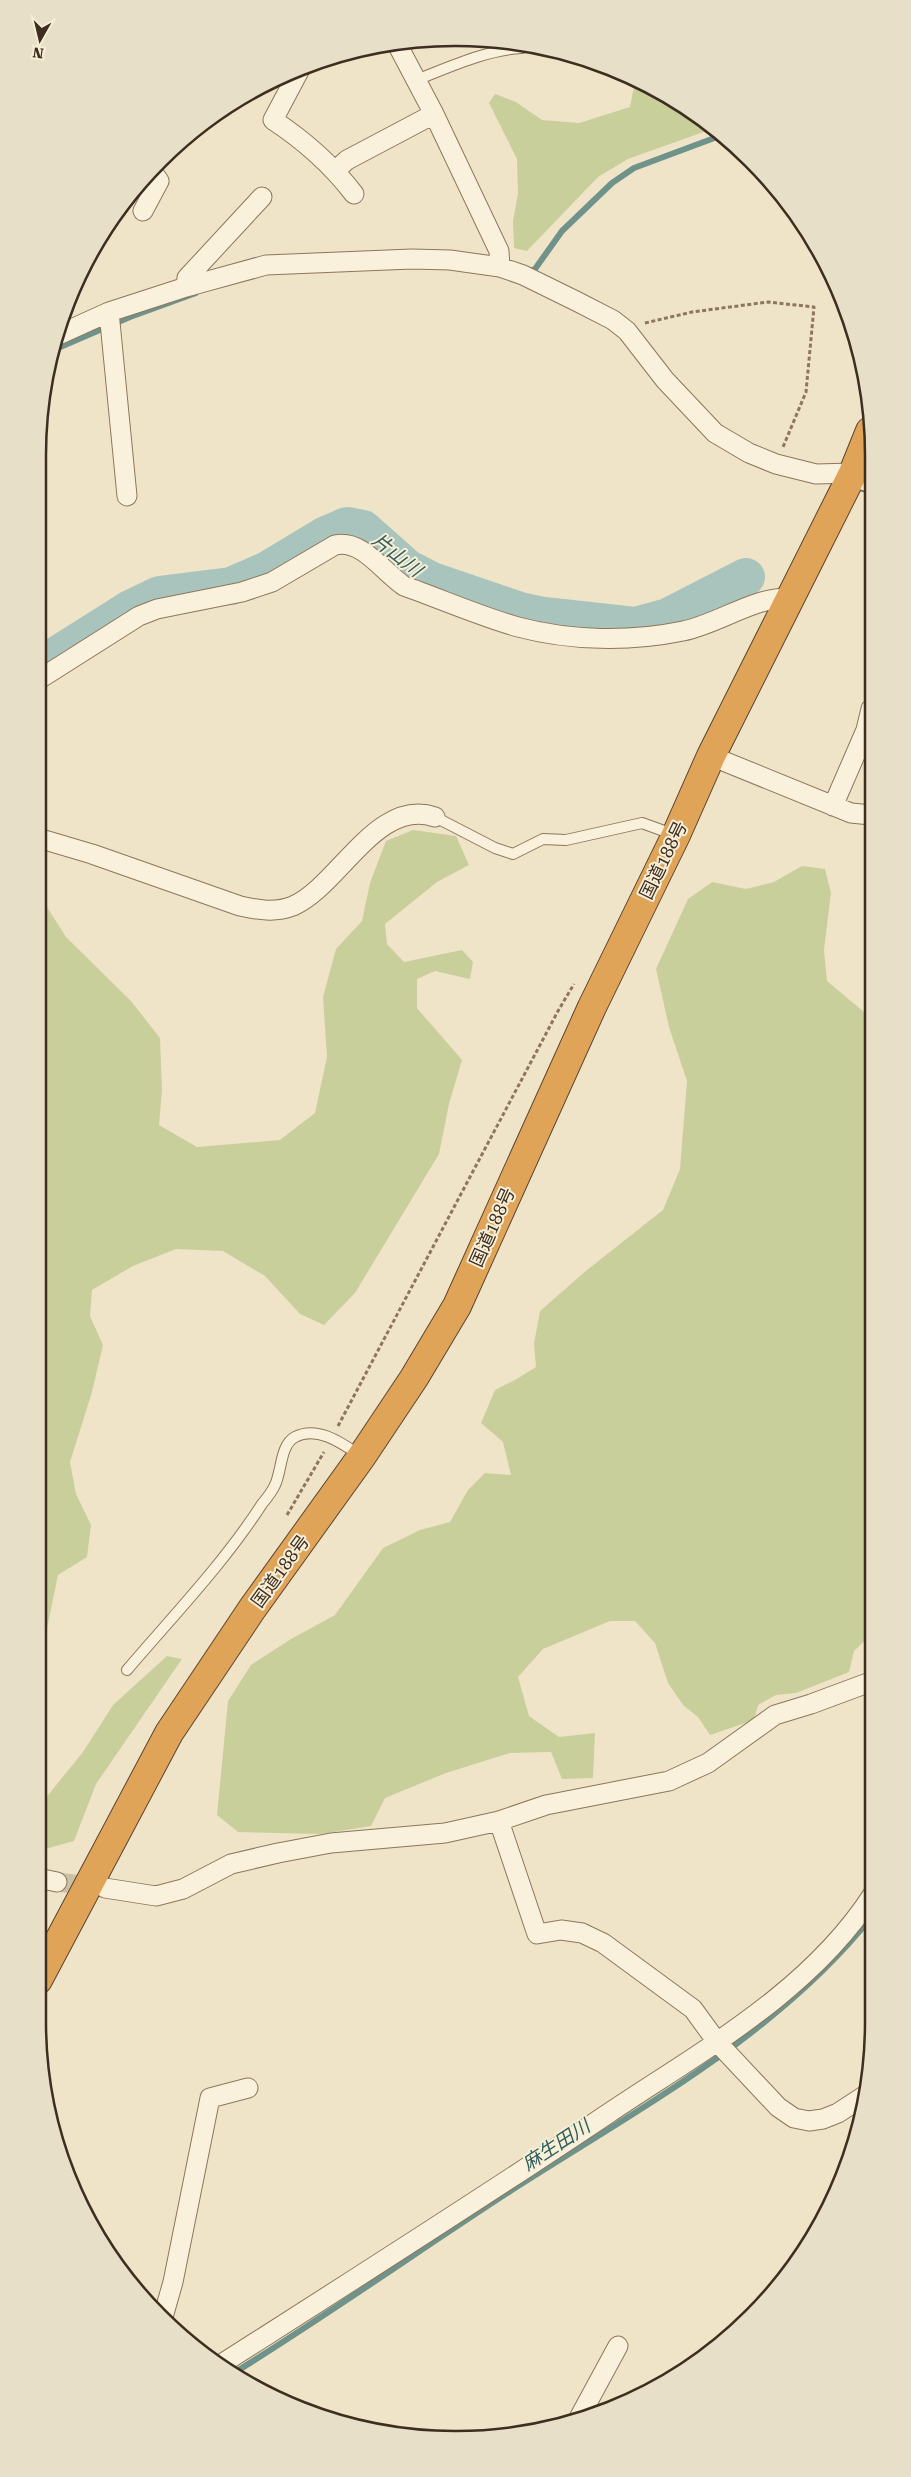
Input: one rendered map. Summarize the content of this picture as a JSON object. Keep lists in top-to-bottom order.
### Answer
{
  "streets": {
    "highway": ["国道188号"]
  },
  "water": ["片山川", "麻生田川"],
  "north": "bottom"
}
